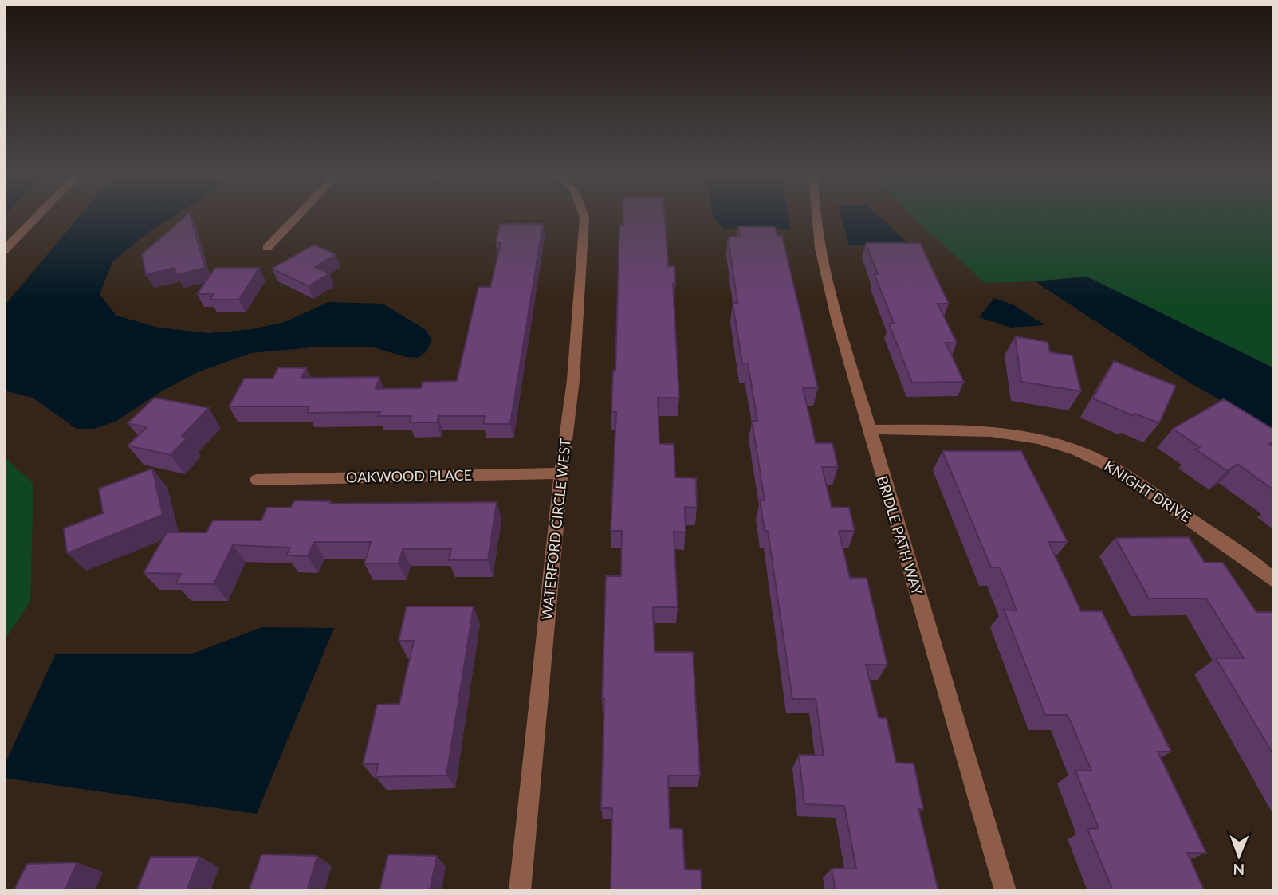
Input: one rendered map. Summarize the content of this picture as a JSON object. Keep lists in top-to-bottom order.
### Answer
{
  "streets": {
    "street": [
      "OAKWOOD PLACE",
      "KNIGHT DRIVE",
      "WATERFORD CIRCLE WEST",
      "BRIDLE PATH WAY"
    ]
  },
  "crossings": [
    ["OAKWOOD PLACE", "WATERFORD CIRCLE WEST"],
    ["KNIGHT DRIVE", "BRIDLE PATH WAY"]
  ],
  "north": "bottom"
}
